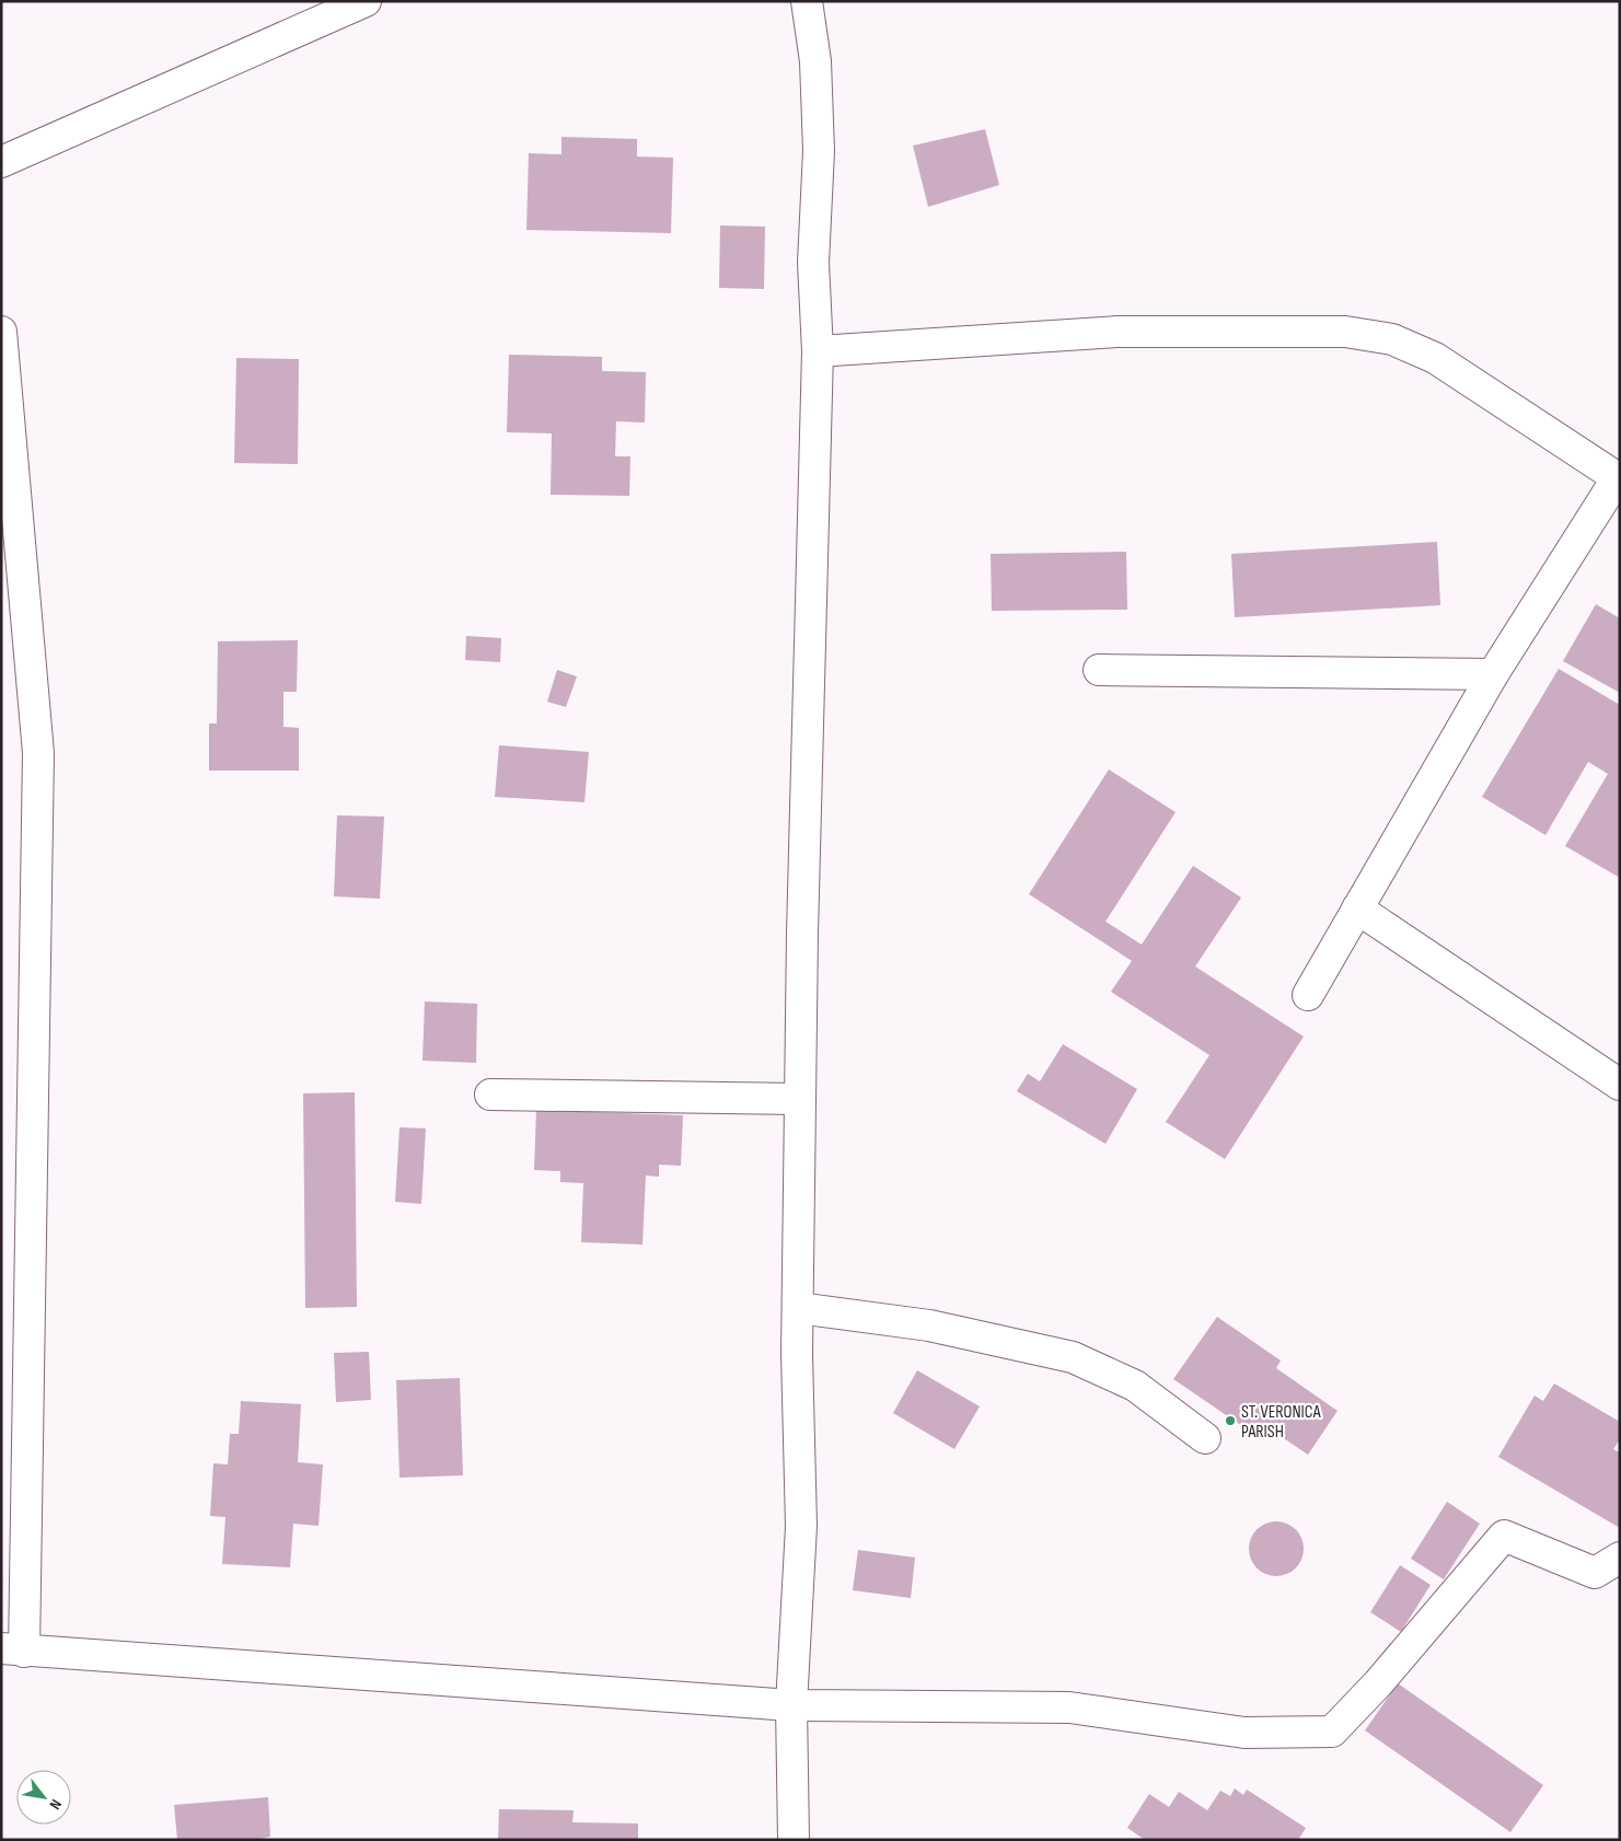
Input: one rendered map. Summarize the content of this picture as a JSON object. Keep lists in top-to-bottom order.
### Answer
{
  "places": ["ST. VERONICA PARISH"],
  "north": "bottom right"
}
